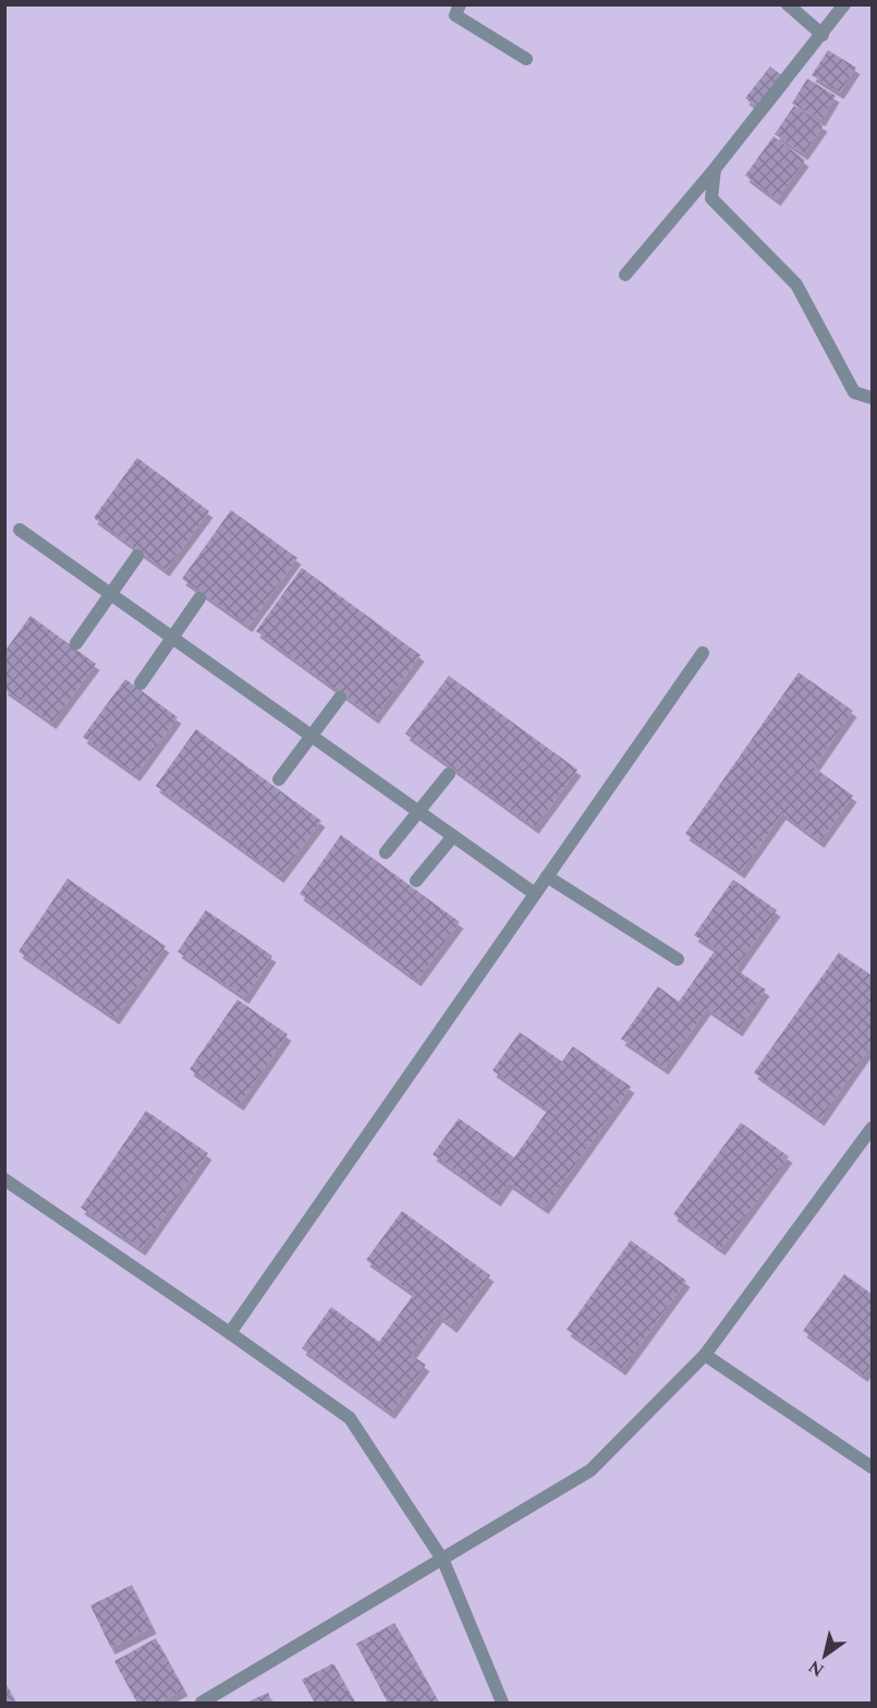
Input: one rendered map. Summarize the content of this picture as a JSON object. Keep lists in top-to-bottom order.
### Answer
{
  "north": "bottom left"
}
